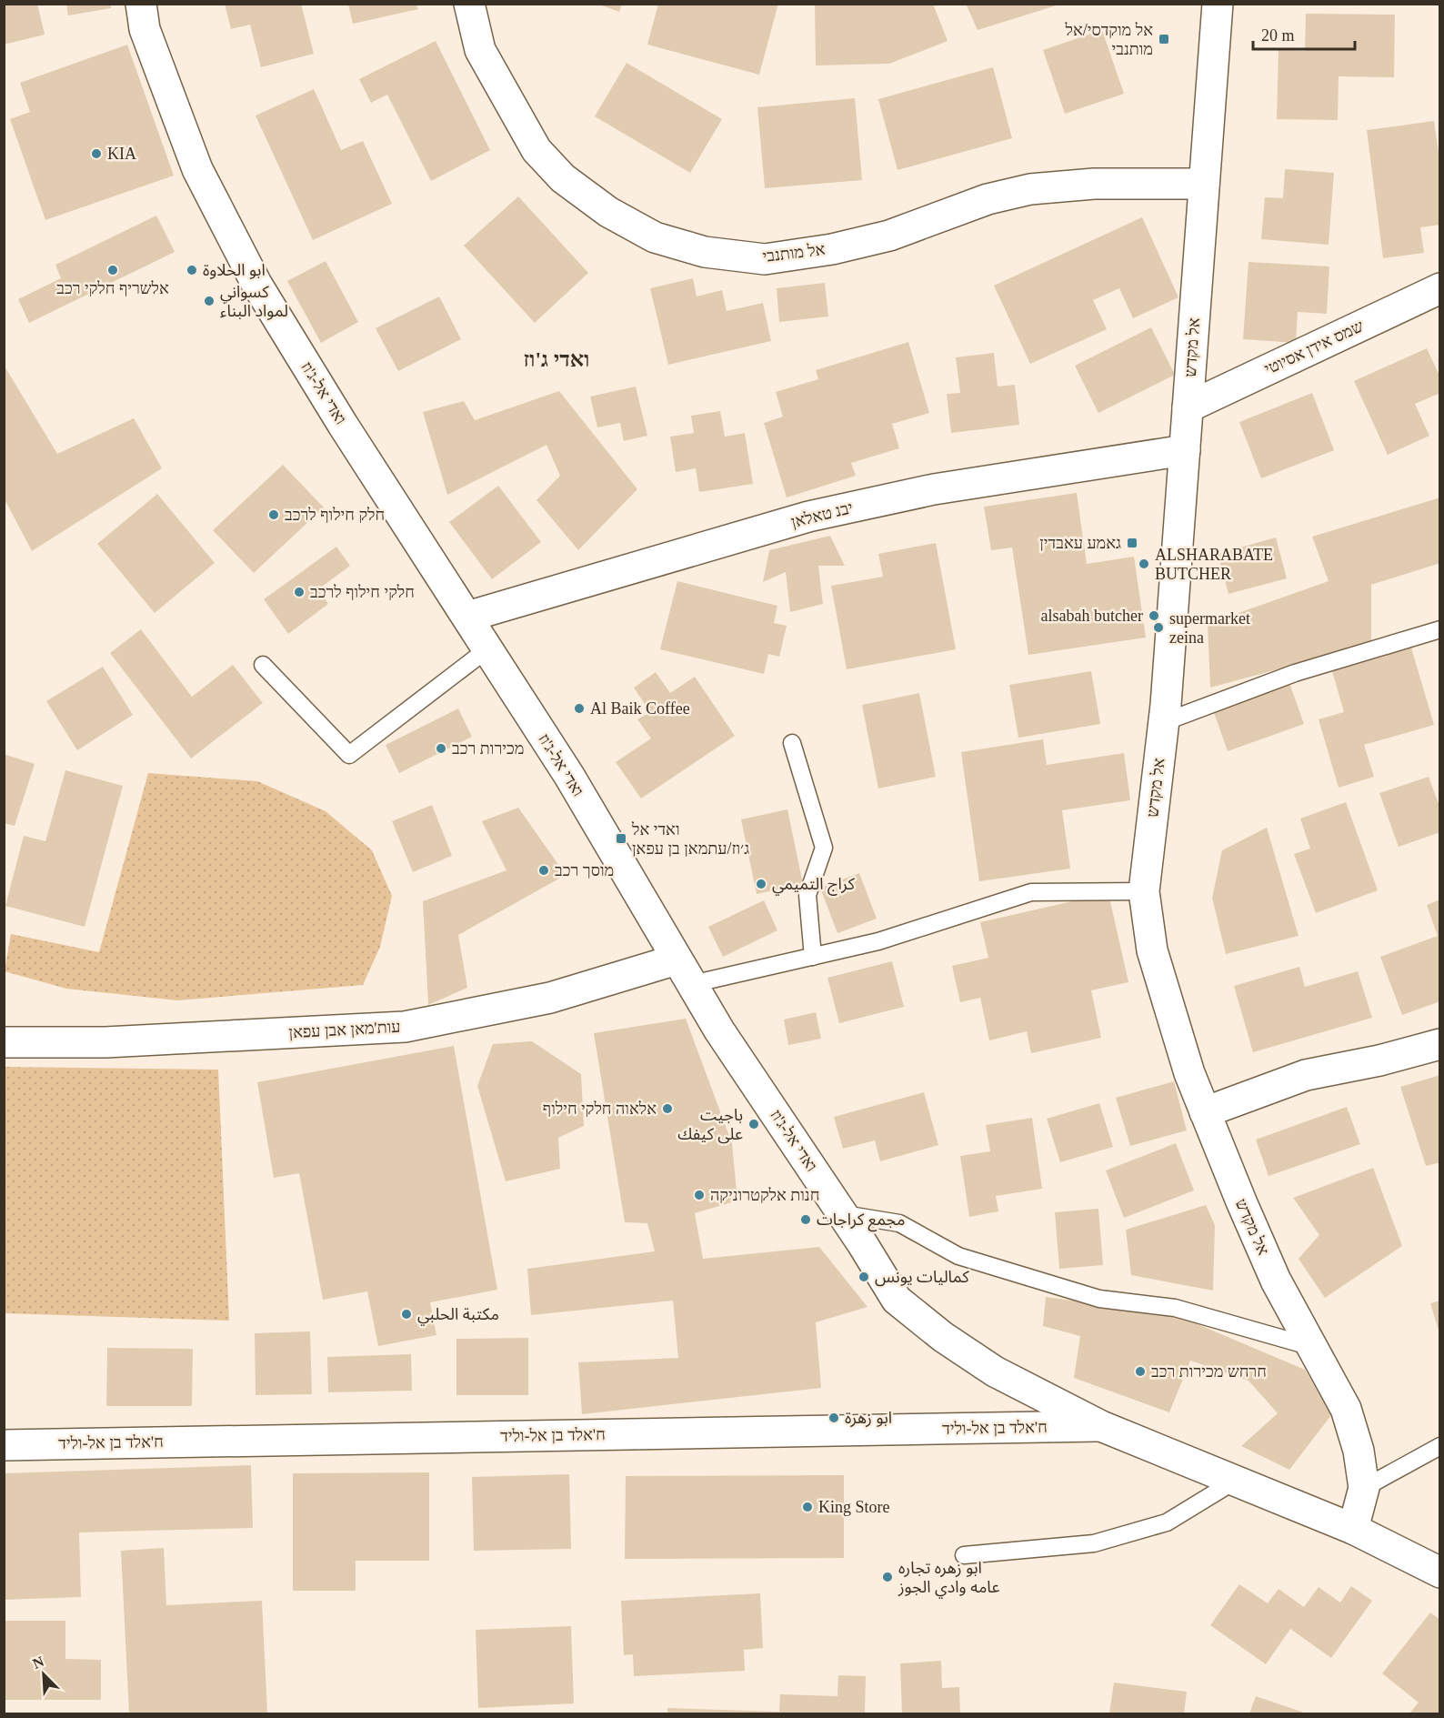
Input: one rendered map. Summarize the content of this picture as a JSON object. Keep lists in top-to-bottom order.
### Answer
{
  "streets": {
    "street": [
      "אל מותנבי",
      "אל מקדש",
      "שמס אידן אסיוטי",
      "ואדי אל-ג'וז",
      "יבנ טאלאן",
      "עות'מאן אבן עפאן",
      "ח'אלד בן אל-וליד"
    ]
  },
  "crossings": [
    ["אל מותנבי", "אל מקדש"],
    ["אל מקדש", "שמס אידן אסיוטי"],
    ["אל מקדש", "יבנ טאלאן"],
    ["ואדי אל-ג'וז", "יבנ טאלאן"],
    ["ואדי אל-ג'וז", "עות'מאן אבן עפאן"],
    ["ואדי אל-ג'וז", "ח'אלד בן אל-וליד"]
  ],
  "districts": ["ואדי ג'וז"],
  "places": {
    "transit": ["אל מוקדסי/אל מותנבי", "גאמע עאבדין", "ואדי אל ג׳וז/עתמאן בן עפאן"],
    "other": [
      "KIA",
      "אלשריף חלקי רכב",
      "ابو الحلاوة",
      "كسواني لمواد البناء",
      "חלק חילוף לרכב",
      "ALSHARABATE BUTCHER",
      "חלקי חילוף לרכב",
      "alsabah butcher",
      "supermarket zeina",
      "Al Baik Coffee",
      "מכירות רכב",
      "מוסך רכב",
      "كراج التميمي",
      "אלאוה חלקי חילוף",
      "باجيت على كيفك",
      "חנות אלקטרוניקה",
      "مجمع كراجات",
      "كماليات يونس",
      "مكتبة الحلبي",
      "חרחש מכירות רכב",
      "ابو زهرة",
      "King Store",
      "ابو زهره تجاره عامه وادي الجوز"
    ]
  },
  "scale_bar": "20 m",
  "north": "top left"
}
